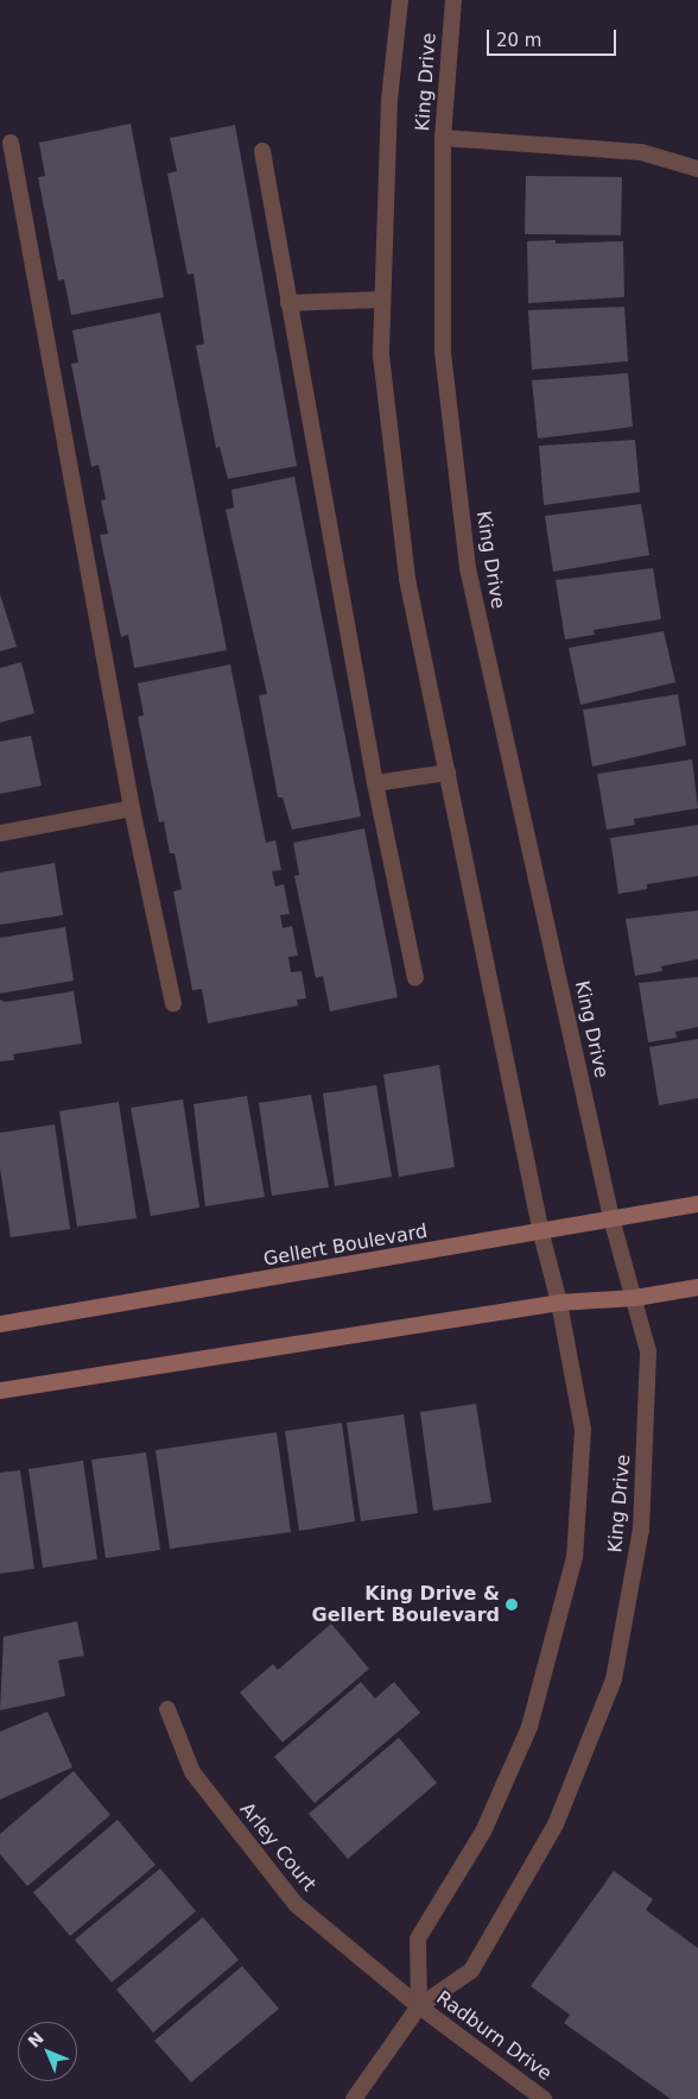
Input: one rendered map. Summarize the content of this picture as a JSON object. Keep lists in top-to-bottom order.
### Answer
{
  "streets": {
    "main road": ["Gellert Boulevard"],
    "street": ["King Drive", "Arley Court", "Radburn Drive"]
  },
  "crossings": [
    ["King Drive", "Gellert Boulevard"],
    ["King Drive", "Arley Court"],
    ["King Drive", "Radburn Drive"],
    ["Arley Court", "Radburn Drive"]
  ],
  "places": ["King Drive & Gellert Boulevard"],
  "scale_bar": "20 m",
  "north": "top left"
}
